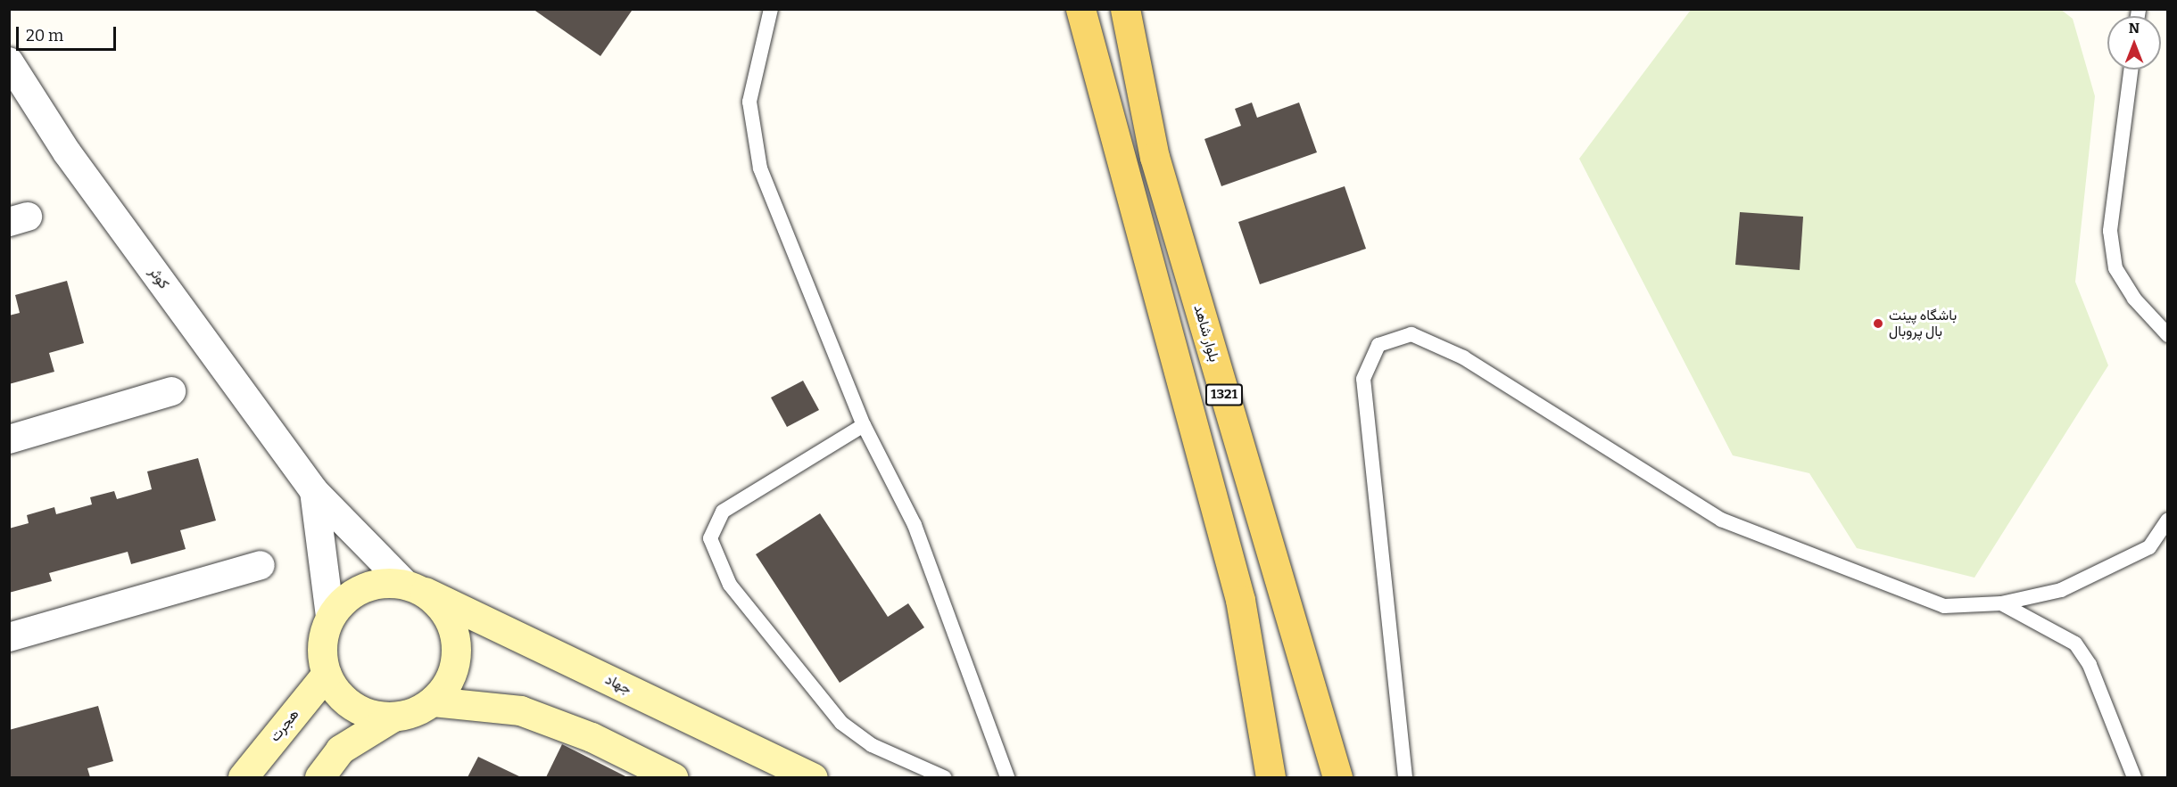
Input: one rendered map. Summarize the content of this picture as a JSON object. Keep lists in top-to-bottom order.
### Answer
{
  "streets": {
    "main road": [
      "بلوار شاهد",
      "1321",
      "جهاد",
      "هجرت"
    ],
    "street": ["کوثر"]
  },
  "crossings": [
    ["کوثر", "جهاد"],
    ["کوثر", "هجرت"],
    ["جهاد", "هجرت"]
  ],
  "places": ["باشگاه پینت بال پروبال"],
  "scale_bar": "20 m",
  "north": "top"
}
